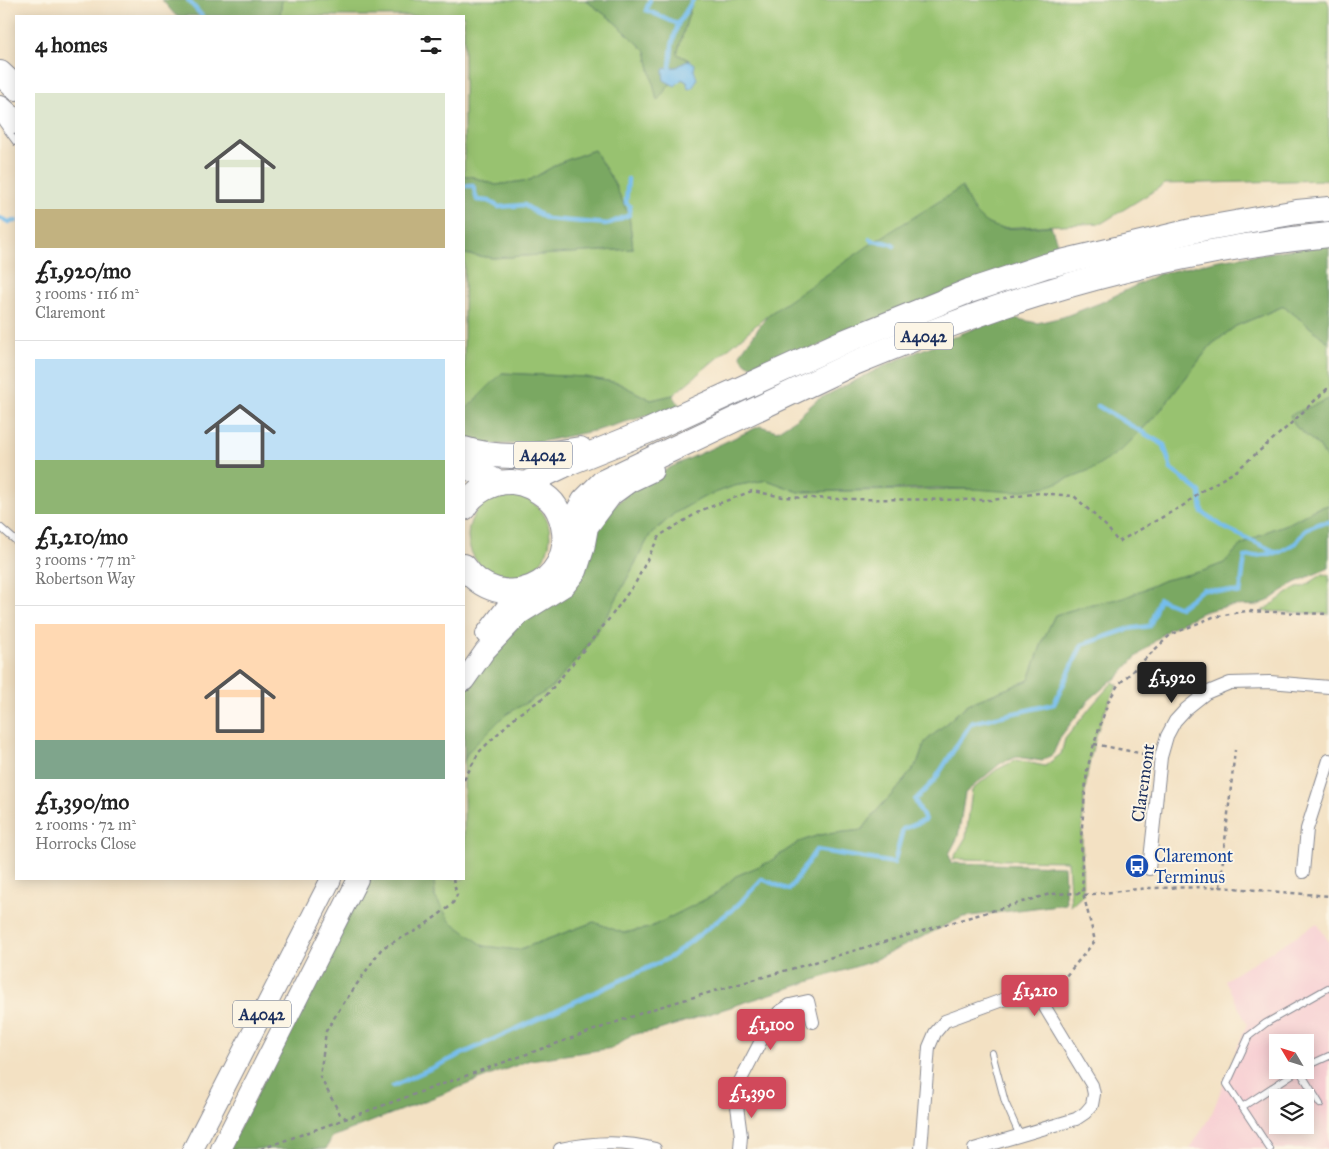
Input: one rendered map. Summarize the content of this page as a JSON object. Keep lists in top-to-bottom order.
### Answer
{
  "streets": {
    "highway": ["A4042"],
    "street": ["Claremont"]
  },
  "places": {
    "bus stop": ["Claremont Terminus"]
  },
  "north": "top left",
  "page": {
    "heading": "4 homes",
    "list": [
      {
        "name": "£1,920/mo",
        "note": "3 rooms · 116 m² · Claremont"
      },
      {
        "name": "£1,210/mo",
        "note": "3 rooms · 77 m² · Robertson Way"
      },
      {
        "name": "£1,390/mo",
        "note": "2 rooms · 72 m² · Horrocks Close"
      }
    ],
    "price": [
      "£1,920",
      "£1,210",
      "£1,100",
      "£1,390"
    ]
  }
}
